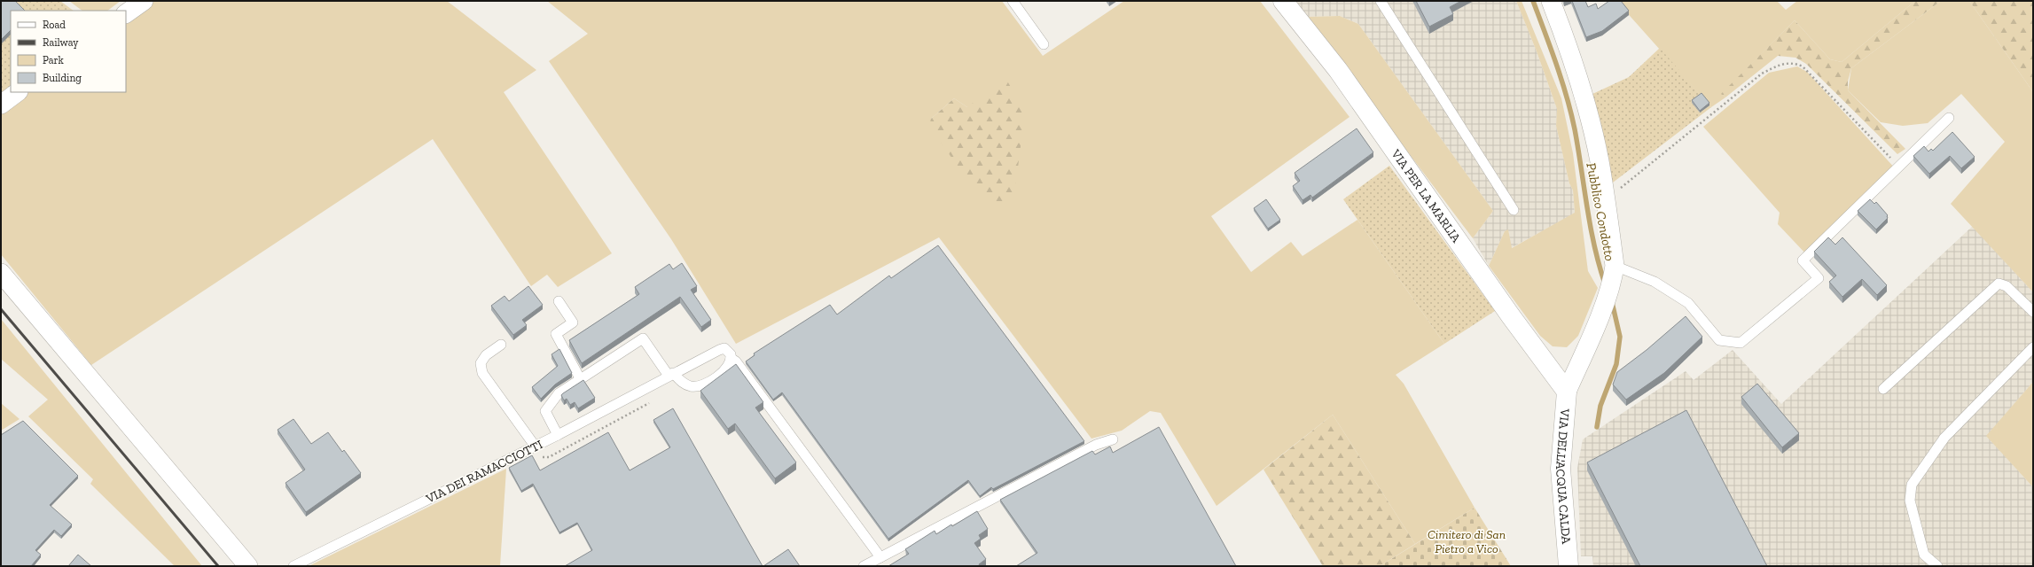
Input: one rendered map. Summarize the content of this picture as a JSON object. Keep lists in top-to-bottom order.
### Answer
{
  "streets": {
    "street": ["VIA PER LA MARLIA", "VIA DELL'ACQUA CALDA"],
    "lane": ["VIA DEI RAMACCIOTTI"]
  },
  "crossings": [
    ["VIA PER LA MARLIA", "VIA DELL'ACQUA CALDA"]
  ],
  "water": ["Pubblico Condotto"],
  "parks": ["Cimitero di San Pietro a Vico"],
  "legend": [
    "Road",
    "Railway",
    "Park",
    "Building"
  ]
}
